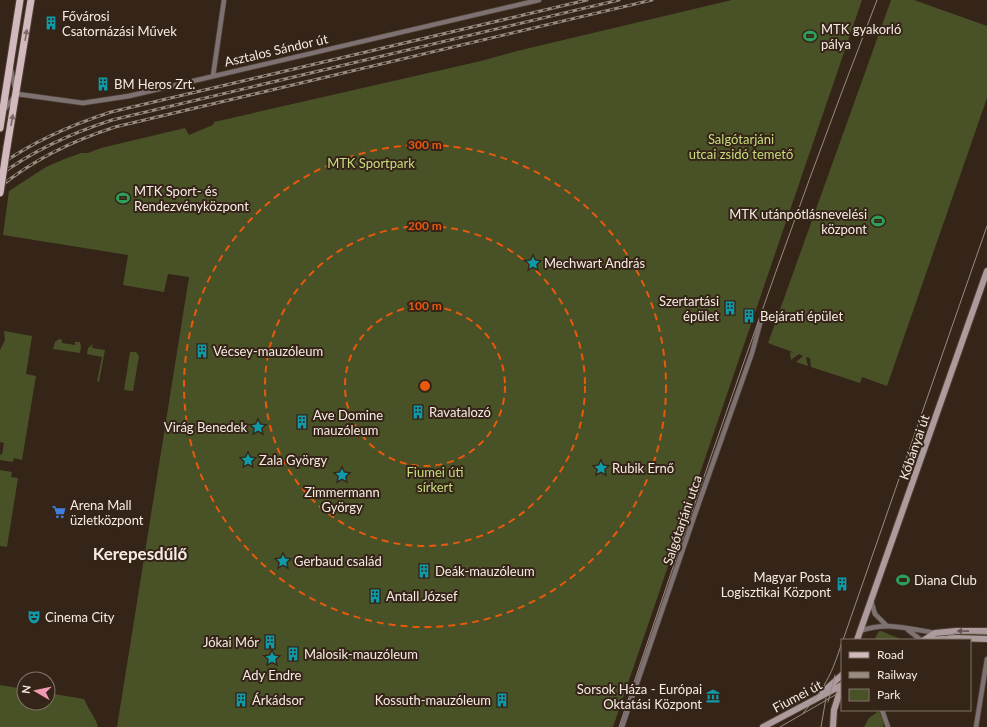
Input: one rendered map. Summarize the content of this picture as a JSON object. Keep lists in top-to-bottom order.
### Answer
{
  "streets": {
    "main road": ["Kőbányai út", "Fiumei út"],
    "street": ["Asztalos Sándor út", "Salgótarjáni utca"]
  },
  "districts": ["Kerepesdűlő"],
  "parks": ["Salgótarjáni utcai zsidó temető", "MTK Sportpark", "Fiumei úti sírkert"],
  "places": {
    "building": [
      "Fővárosi Csatornázási Művek",
      "BM Heros Zrt.",
      "Szertartási épület",
      "Bejárati épület",
      "Vécsey-mauzóleum",
      "Ravatalozó",
      "Ave Domine mauzóleum",
      "Deák-mauzóleum",
      "Magyar Posta Logisztikai Központ",
      "Antall József",
      "Jókai Mór",
      "Malosik-mauzóleum",
      "Árkádsor",
      "Kossuth-mauzóleum"
    ],
    "sports": [
      "MTK gyakorló pálya",
      "MTK Sport- és Rendezvényközpont",
      "MTK utánpótlásnevelési központ",
      "Diana Club"
    ],
    "place": [
      "Mechwart András",
      "Virág Benedek",
      "Zala György",
      "Rubik Ernő",
      "Zimmermann György",
      "Gerbaud család",
      "Ady Endre"
    ],
    "supermarket": ["Arena Mall üzletközpont"],
    "theatre": ["Cinema City"],
    "museum": ["Sorsok Háza - Európai Oktatási Központ"]
  },
  "legend": ["Road", "Railway", "Park"],
  "north": "left",
  "rings": ["300 m", "200 m", "100 m"]
}
